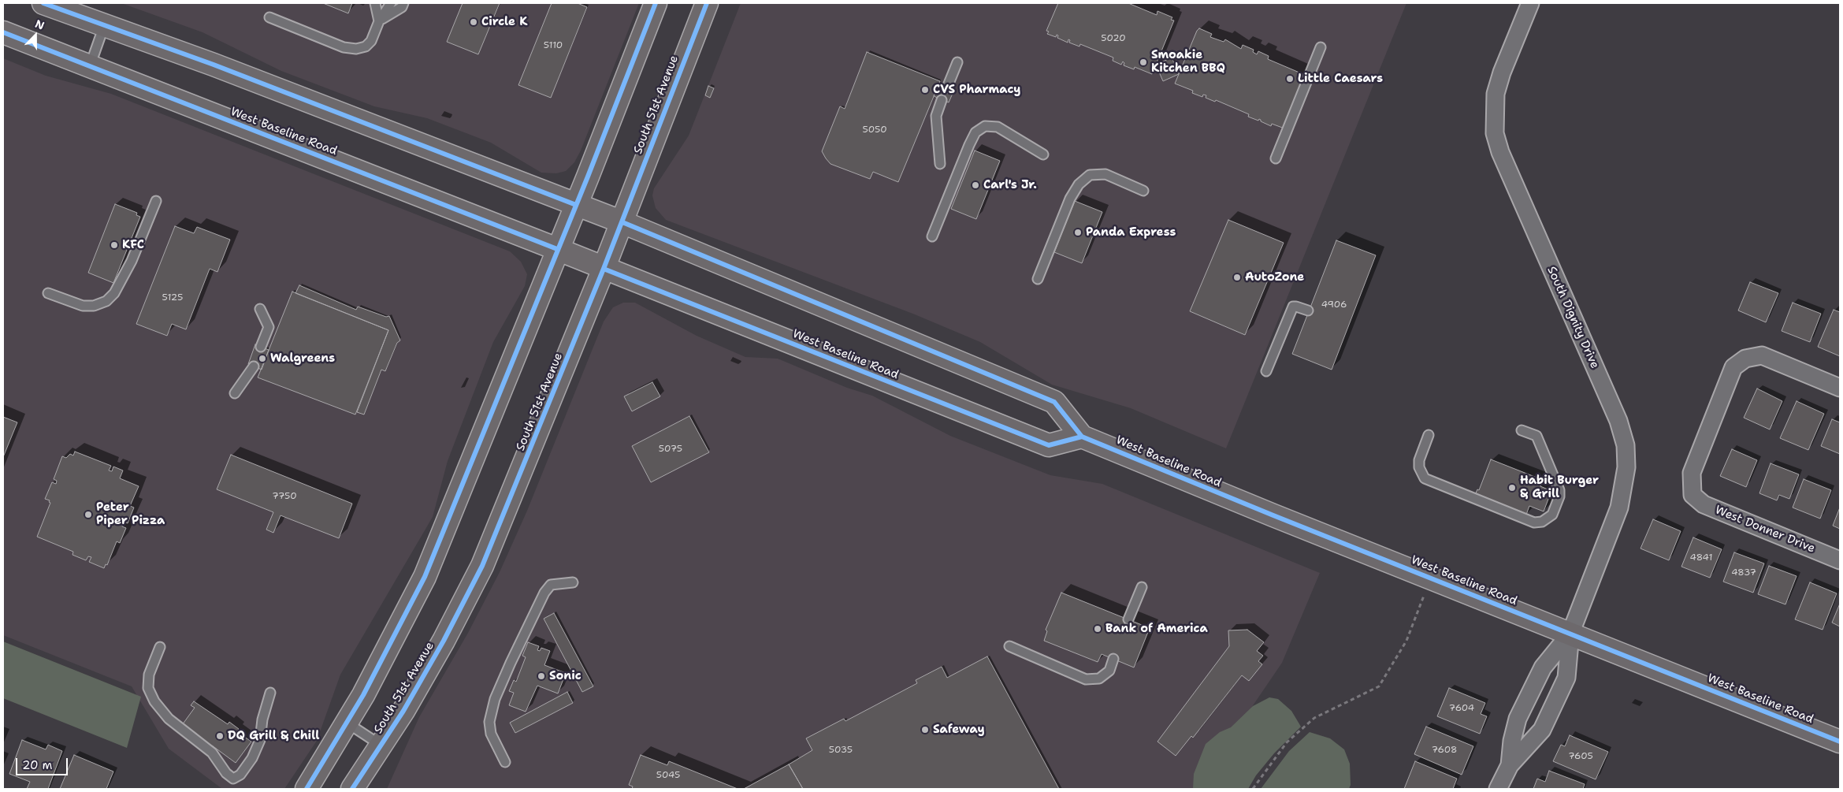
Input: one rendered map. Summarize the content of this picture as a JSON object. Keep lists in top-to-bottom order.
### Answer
{
  "streets": {
    "main road": ["South 51st Avenue", "West Baseline Road"],
    "street": ["South Dignity Drive", "West Donner Drive"]
  },
  "crossings": [
    ["South 51st Avenue", "West Baseline Road"],
    ["West Baseline Road", "South Dignity Drive"]
  ],
  "places": [
    "Circle K",
    "Smoakie Kitchen BBQ",
    "Little Caesars",
    "CVS Pharmacy",
    "Carl's Jr.",
    "Panda Express",
    "KFC",
    "AutoZone",
    "Walgreens",
    "Habit Burger & Grill",
    "Peter Piper Pizza",
    "Bank of America",
    "Sonic",
    "Safeway",
    "DQ Grill & Chill"
  ],
  "house_numbers": [
    "5020",
    "5110",
    "5050",
    "5125",
    "4906",
    "5075",
    "7750",
    "4841",
    "4837",
    "7604",
    "5035",
    "7608",
    "7605",
    "5045"
  ],
  "scale_bar": "20 m",
  "north": "top"
}
